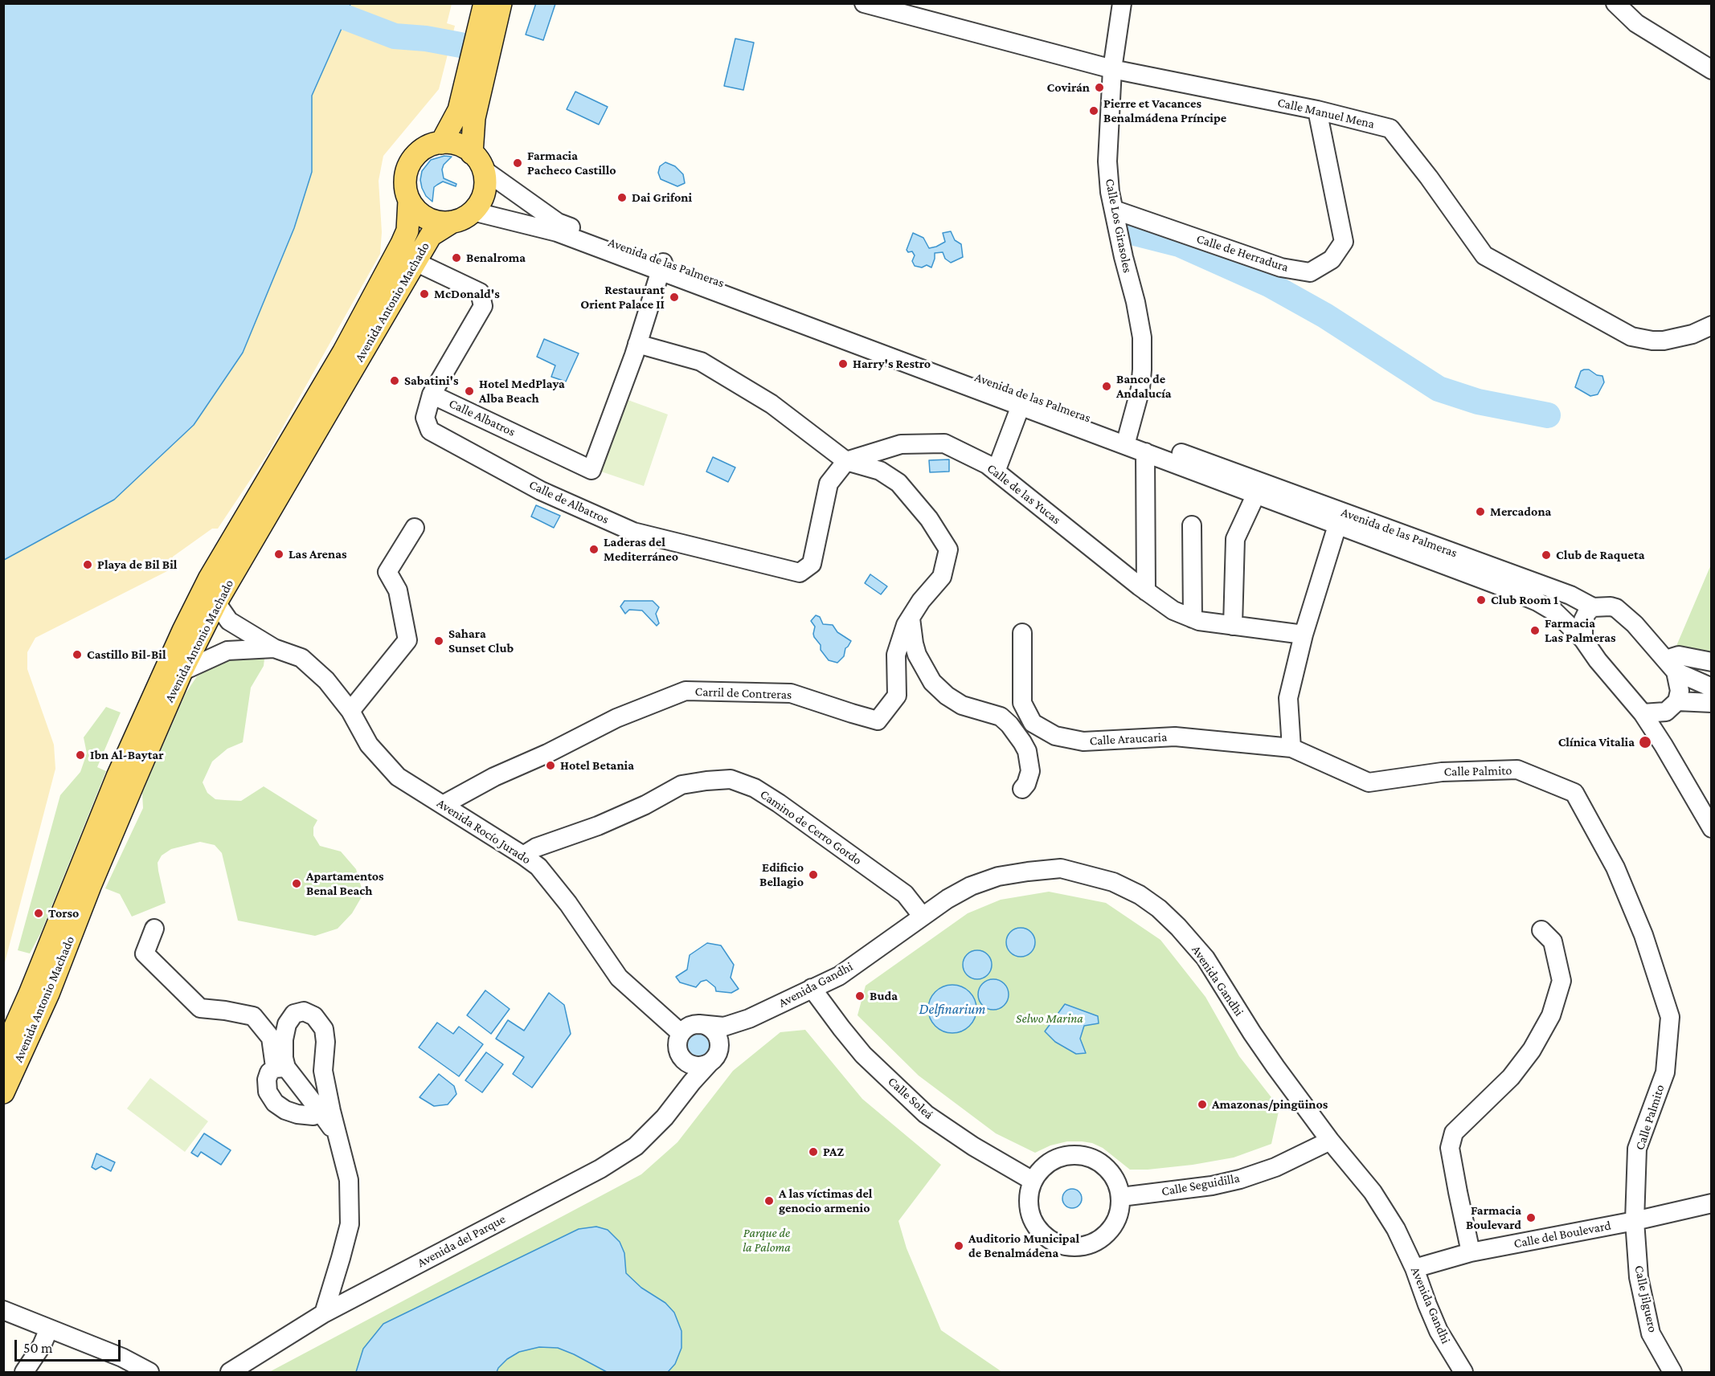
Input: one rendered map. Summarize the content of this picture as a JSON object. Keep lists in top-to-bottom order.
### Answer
{
  "streets": {
    "main road": ["Avenida Antonio Machado"],
    "street": [
      "Calle Manuel Mena",
      "Calle Los Girasoles",
      "Calle de Herradura",
      "Avenida de las Palmeras",
      "Calle Albatros",
      "Calle de las Yucas",
      "Calle de Albatros",
      "Carril de Contreras",
      "Calle Araucaria",
      "Calle Palmito",
      "Camino de Cerro Gordo",
      "Avenida Rocío Jurado",
      "Avenida Gandhi",
      "Calle Soleá",
      "Calle Seguidilla",
      "Calle del Boulevard",
      "Avenida del Parque",
      "Calle Jilguero"
    ]
  },
  "crossings": [
    ["Calle Manuel Mena", "Calle Los Girasoles"],
    ["Calle Manuel Mena", "Calle de Herradura"],
    ["Calle Los Girasoles", "Calle de Herradura"],
    ["Calle Los Girasoles", "Avenida de las Palmeras"],
    ["Avenida de las Palmeras", "Avenida Antonio Machado"],
    ["Avenida de las Palmeras", "Calle Albatros"],
    ["Avenida Antonio Machado", "Calle Albatros"],
    ["Avenida Antonio Machado", "Avenida Rocío Jurado"],
    ["Calle Albatros", "Calle de Albatros"],
    ["Calle de las Yucas", "Calle de Albatros"],
    ["Calle de las Yucas", "Carril de Contreras"],
    ["Calle de Albatros", "Carril de Contreras"],
    ["Carril de Contreras", "Avenida Rocío Jurado"],
    ["Calle Araucaria", "Calle Palmito"],
    ["Calle Palmito", "Calle del Boulevard"],
    ["Calle Palmito", "Calle Jilguero"],
    ["Camino de Cerro Gordo", "Avenida Rocío Jurado"],
    ["Camino de Cerro Gordo", "Avenida Gandhi"],
    ["Avenida Rocío Jurado", "Avenida Gandhi"],
    ["Avenida Rocío Jurado", "Avenida del Parque"],
    ["Avenida Gandhi", "Calle Soleá"],
    ["Avenida Gandhi", "Calle Seguidilla"],
    ["Avenida Gandhi", "Calle del Boulevard"],
    ["Avenida Gandhi", "Avenida del Parque"],
    ["Calle Soleá", "Calle Seguidilla"],
    ["Calle del Boulevard", "Calle Jilguero"]
  ],
  "water": ["Delfinarium"],
  "parks": ["Selwo Marina", "Parque de la Paloma"],
  "places": [
    "Covirán",
    "Pierre et Vacances Benalmádena Príncipe",
    "Farmacia Pacheco Castillo",
    "Dai Grifoni",
    "Benalroma",
    "McDonald's",
    "Restaurant Orient Palace II",
    "Harry's Restro",
    "Sabatini's",
    "Banco de Andalucía",
    "Hotel MedPlaya Alba Beach",
    "Mercadona",
    "Laderas del Mediterráneo",
    "Las Arenas",
    "Club de Raqueta",
    "Playa de Bil Bil",
    "Club Room 1",
    "Farmacia Las Palmeras",
    "Sahara Sunset Club",
    "Castillo Bil-Bil",
    "Clínica Vitalia",
    "Ibn Al-Baytar",
    "Hotel Betania",
    "Edificio Bellagio",
    "Apartamentos Benal Beach",
    "Torso",
    "Buda",
    "Amazonas/pingüinos",
    "PAZ",
    "A las víctimas del genocio armenio",
    "Farmacia Boulevard",
    "Auditorio Municipal de Benalmádena"
  ],
  "scale_bar": "50 m"
}
